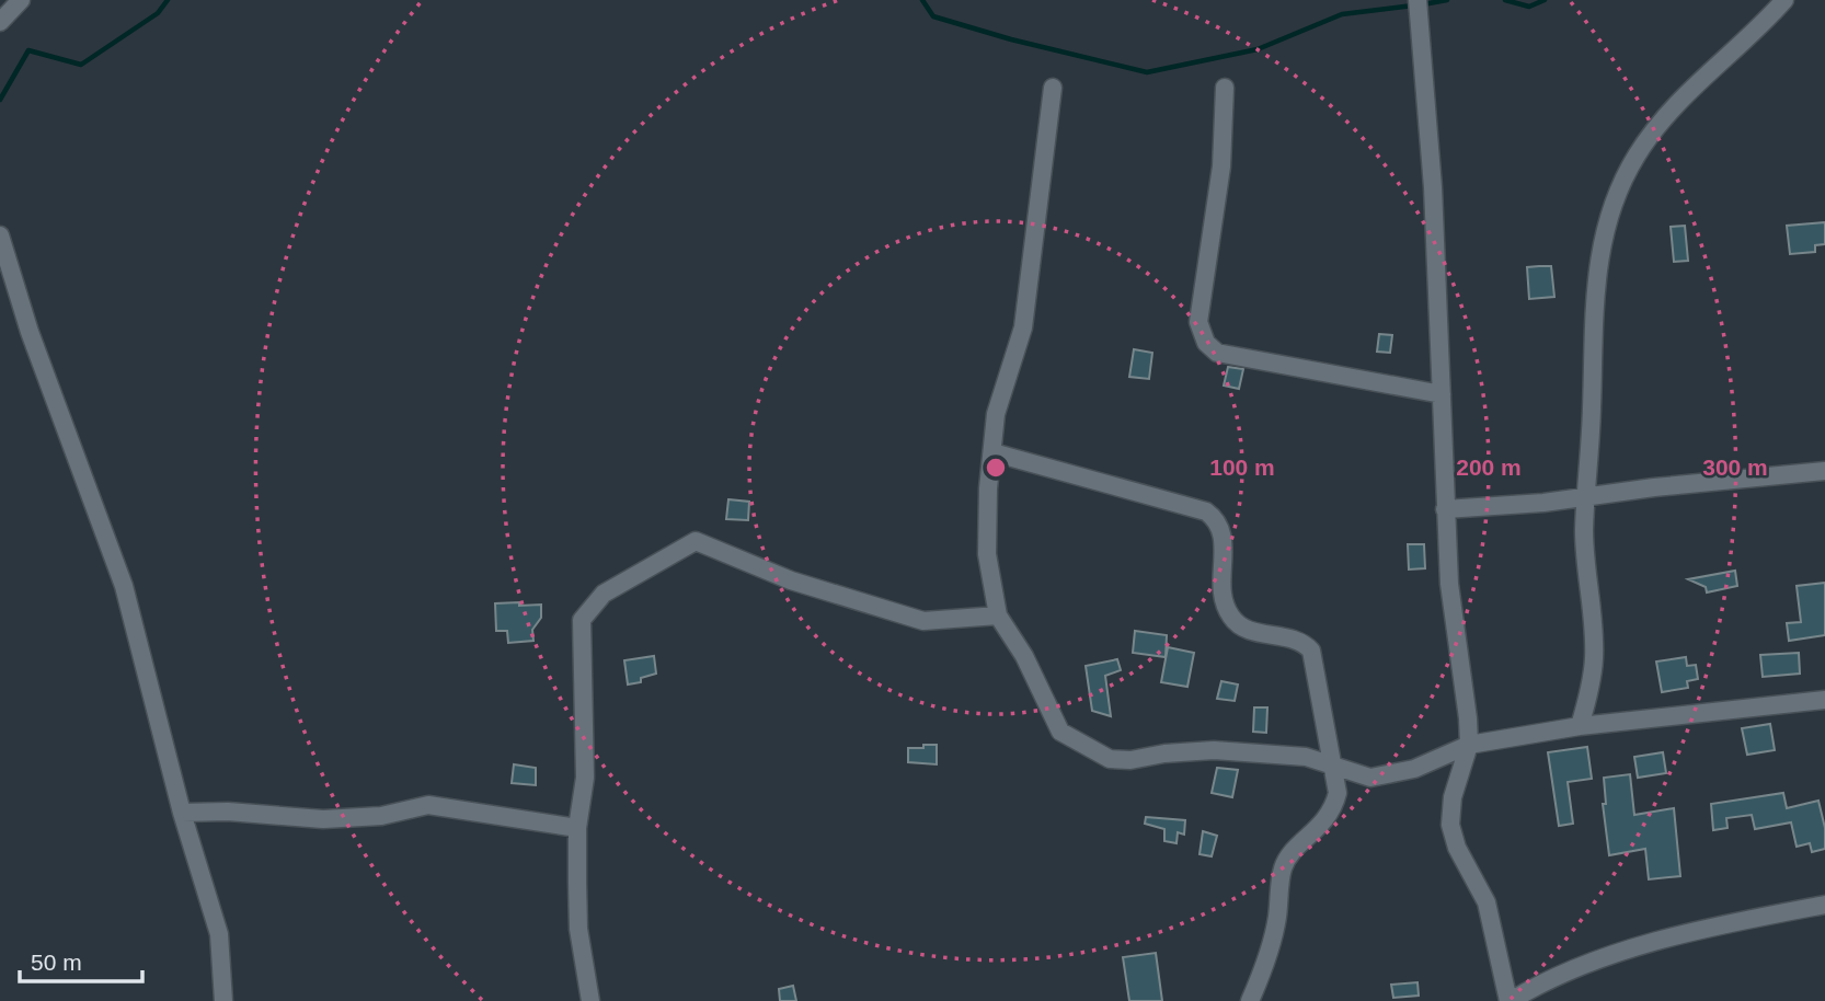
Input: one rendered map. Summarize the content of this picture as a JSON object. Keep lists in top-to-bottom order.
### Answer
{
  "scale_bar": "50 m",
  "rings": ["100 m", "200 m", "300 m"]
}
